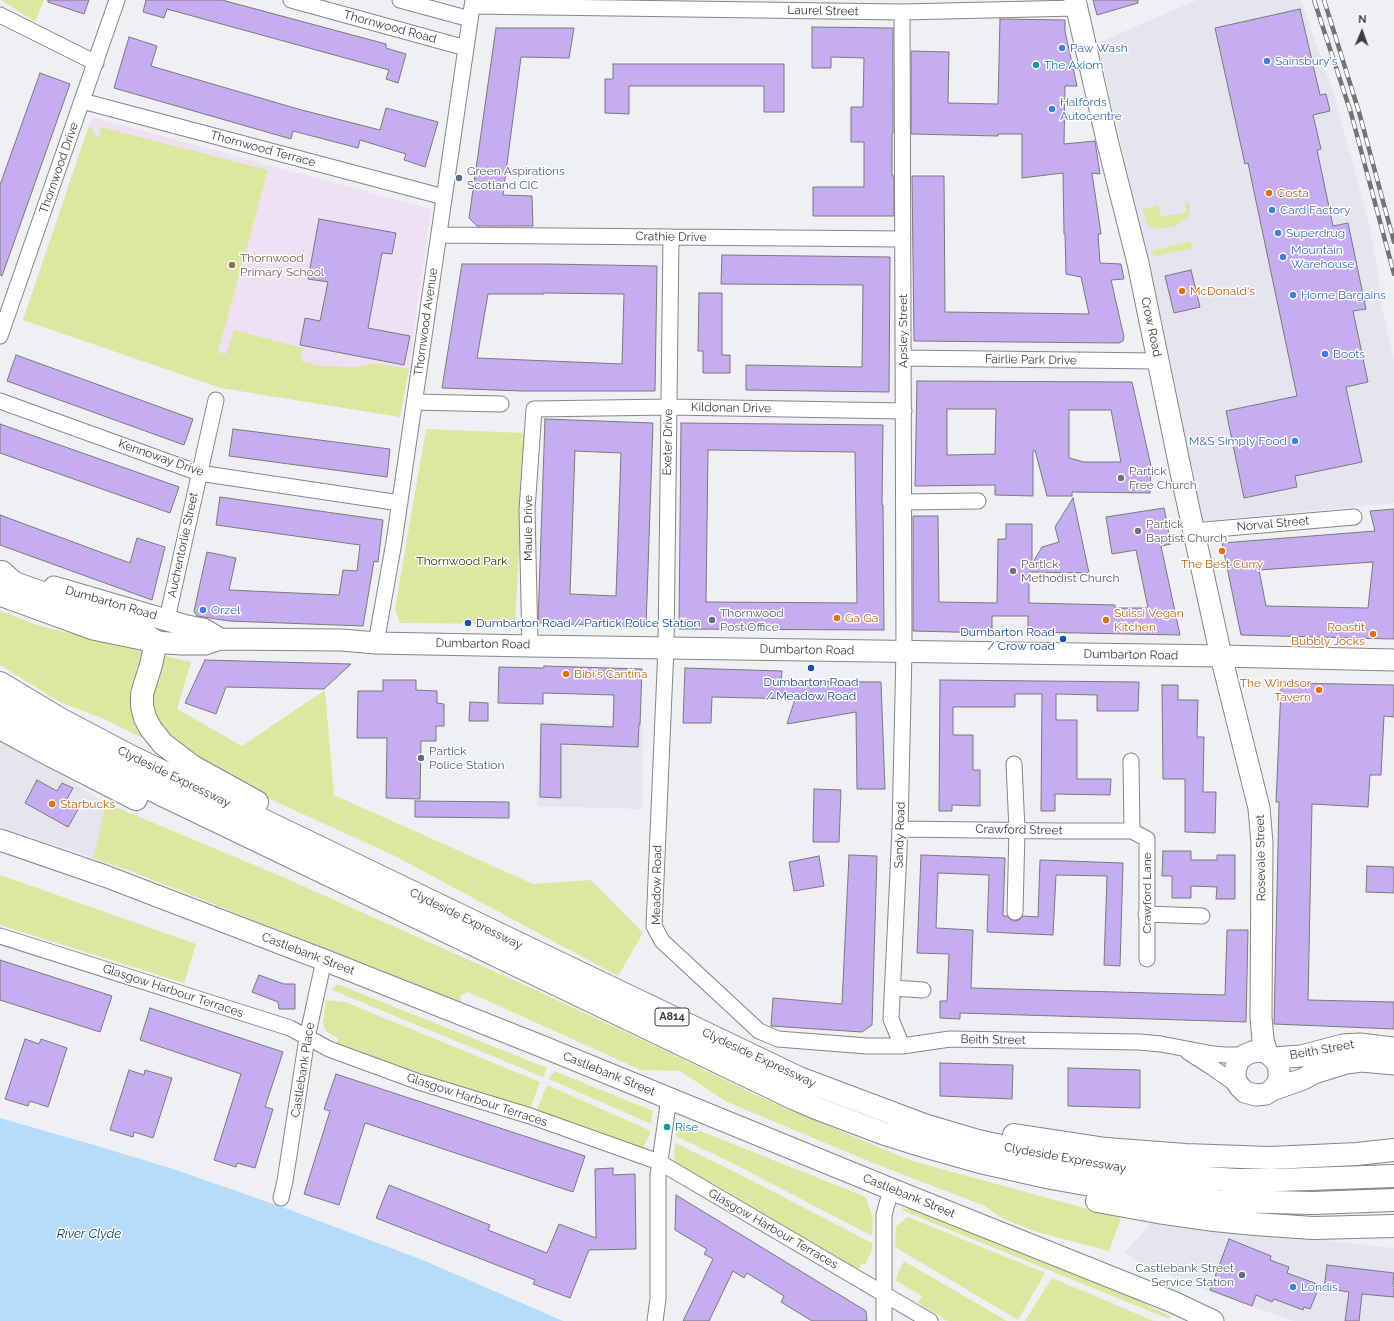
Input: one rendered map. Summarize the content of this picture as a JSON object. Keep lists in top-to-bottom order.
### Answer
{
  "streets": {
    "main road": ["Clydeside Expressway", "A814"],
    "street": [
      "Laurel Street",
      "Thornwood Road",
      "Thornwood Terrace",
      "Thornwood Drive",
      "Crathie Drive",
      "Thornwood Avenue",
      "Crow Road",
      "Apsley Street",
      "Fairlie Park Drive",
      "Kildonan Drive",
      "Exeter Drive",
      "Kennoway Drive",
      "Norval Street",
      "Maule Drive",
      "Auchentorlie Street",
      "Dumbarton Road",
      "Crawford Street",
      "Sandy Road",
      "Rosevale Street",
      "Meadow Road",
      "Crawford Lane",
      "Castlebank Street",
      "Glasgow Harbour Terraces",
      "Beith Street",
      "Castlebank Place"
    ]
  },
  "crossings": [
    ["Laurel Street", "Thornwood Avenue"],
    ["Laurel Street", "Crow Road"],
    ["Laurel Street", "Apsley Street"],
    ["Thornwood Road", "Thornwood Avenue"],
    ["Thornwood Terrace", "Thornwood Drive"],
    ["Thornwood Terrace", "Thornwood Avenue"],
    ["Crathie Drive", "Thornwood Avenue"],
    ["Crathie Drive", "Apsley Street"],
    ["Crathie Drive", "Exeter Drive"],
    ["Thornwood Avenue", "Kennoway Drive"],
    ["Thornwood Avenue", "Dumbarton Road"],
    ["Crow Road", "Fairlie Park Drive"],
    ["Crow Road", "Norval Street"],
    ["Crow Road", "Dumbarton Road"],
    ["Crow Road", "Rosevale Street"],
    ["Apsley Street", "Fairlie Park Drive"],
    ["Apsley Street", "Kildonan Drive"],
    ["Apsley Street", "Dumbarton Road"],
    ["Apsley Street", "Sandy Road"],
    ["Kildonan Drive", "Exeter Drive"],
    ["Kildonan Drive", "Maule Drive"],
    ["Exeter Drive", "Dumbarton Road"],
    ["Exeter Drive", "Meadow Road"],
    ["Kennoway Drive", "Auchentorlie Street"],
    ["Maule Drive", "Dumbarton Road"],
    ["Auchentorlie Street", "Dumbarton Road"],
    ["Dumbarton Road", "Sandy Road"],
    ["Dumbarton Road", "Rosevale Street"],
    ["Dumbarton Road", "Meadow Road"],
    ["Crawford Street", "Sandy Road"],
    ["Crawford Street", "Crawford Lane"],
    ["Sandy Road", "Beith Street"],
    ["Rosevale Street", "Beith Street"],
    ["Meadow Road", "Beith Street"],
    ["Castlebank Street", "Castlebank Place"],
    ["Glasgow Harbour Terraces", "Castlebank Place"]
  ],
  "water": ["River Clyde"],
  "parks": ["Thornwood Park"],
  "places": [
    "Paw Wash",
    "Sainsbury's",
    "The Axiom",
    "Halfords Autocentre",
    "Green Aspirations Scotland CIC",
    "Costa",
    "Card Factory",
    "Superdrug",
    "Mountain Warehouse",
    "Thornwood Primary School",
    "McDonald's",
    "Home Bargains",
    "Boots",
    "M&S Simply Food",
    "Partick Free Church",
    "Partick Baptist Church",
    "The Best Curry",
    "Partick Methodist Church",
    "Orzel",
    "Ga Ga",
    "Thornwood Post Office",
    "Suissi Vegan Kitchen",
    "Dumbarton Road / Partick Police Station",
    "Roastit Bubbly Jocks",
    "Dumbarton Road / Crow road",
    "Dumbarton Road / Meadow Road",
    "Bibi's Cantina",
    "The Windsor Tavern",
    "Partick Police Station",
    "Starbucks",
    "Rise",
    "Castlebank Street Service Station",
    "Londis"
  ],
  "north": "top"
}
